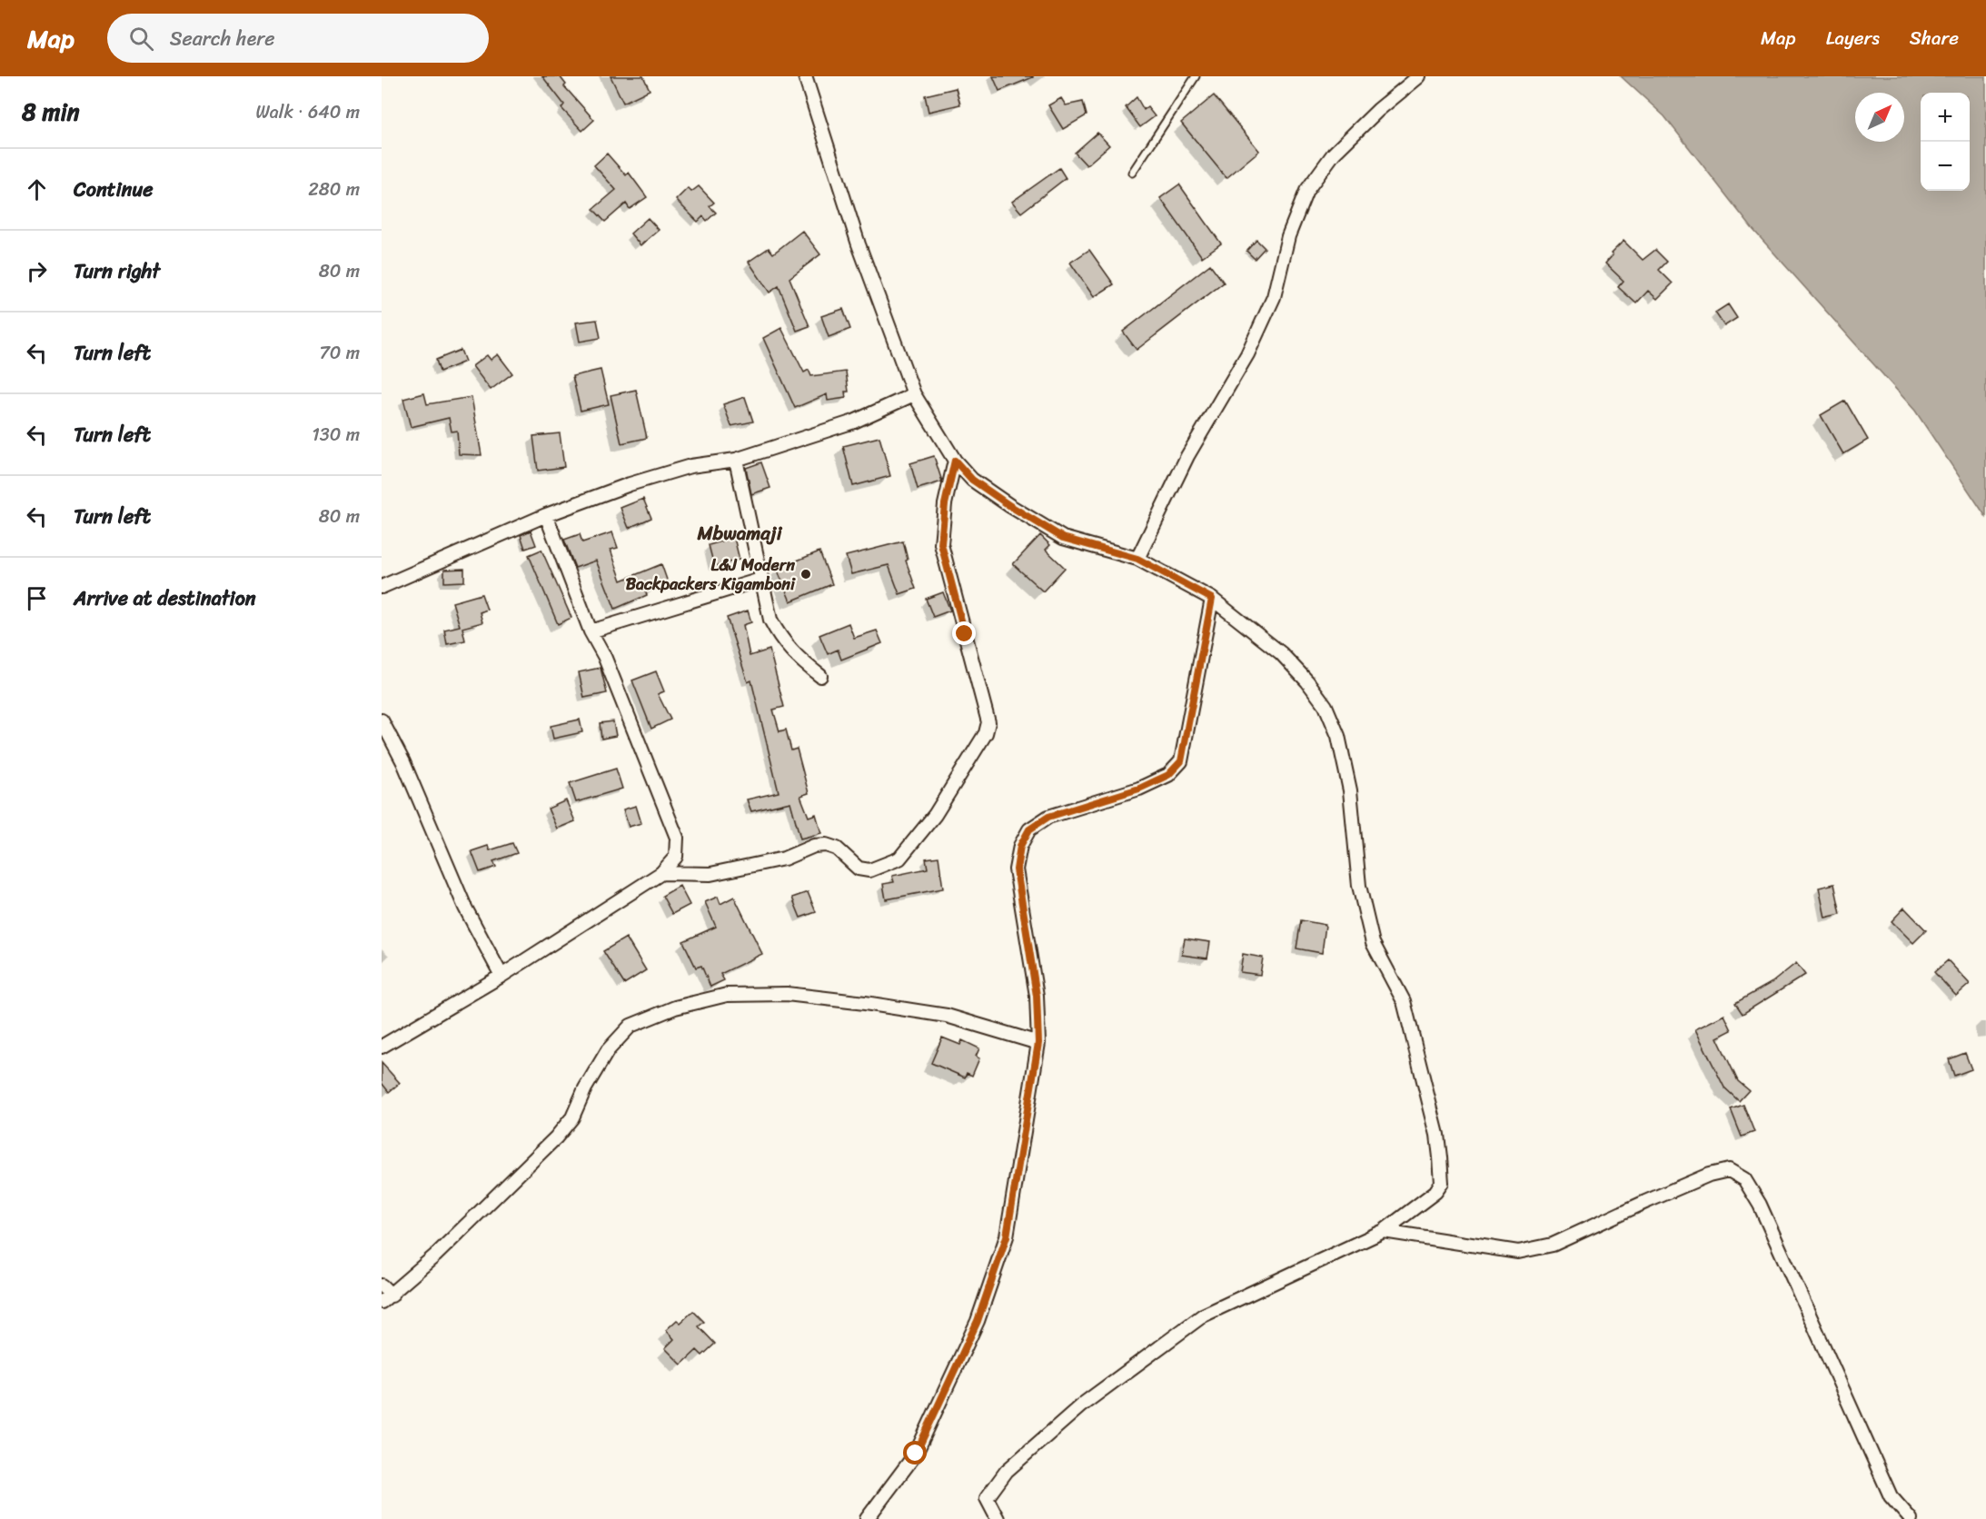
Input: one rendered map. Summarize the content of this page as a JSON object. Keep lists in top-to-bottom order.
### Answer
{
  "districts": ["Mbwamaji"],
  "places": ["L&J Modern Backpackers Kigamboni"],
  "north": "top right",
  "page": {
    "header": "Map",
    "search": "Search here",
    "nav": ["Map", "Layers", "Share"],
    "heading": ["8 min", "Walk · 640 m"],
    "map_buttons": ["+", "−"],
    "list": [
      ["Continue", "280 m"],
      ["Turn right", "80 m"],
      ["Turn left", "70 m"],
      ["Turn left", "130 m"],
      ["Turn left", "80 m"],
      "Arrive at destination"
    ]
  }
}
